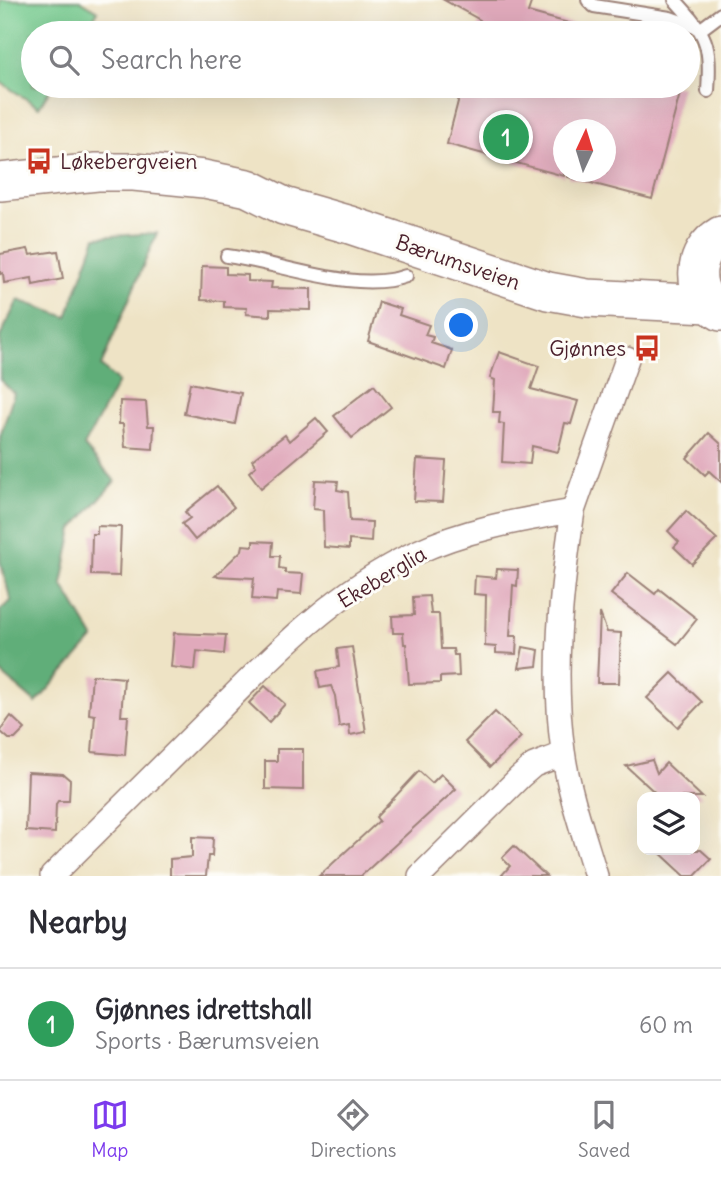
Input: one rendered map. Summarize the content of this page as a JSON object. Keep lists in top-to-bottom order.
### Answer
{
  "streets": {
    "main road": ["Bærumsveien"],
    "street": ["Ekeberglia"]
  },
  "places": {
    "bus stop": ["Løkebergveien", "Gjønnes"]
  },
  "north": "top",
  "page": {
    "search": "Search here",
    "pins": "1",
    "heading": "Nearby",
    "list": [
      {
        "mark": "1",
        "name": "Gjønnes idrettshall",
        "note": "Sports · Bærumsveien",
        "value": "60 m"
      }
    ],
    "nav": ["Map", "Directions", "Saved"]
  }
}
